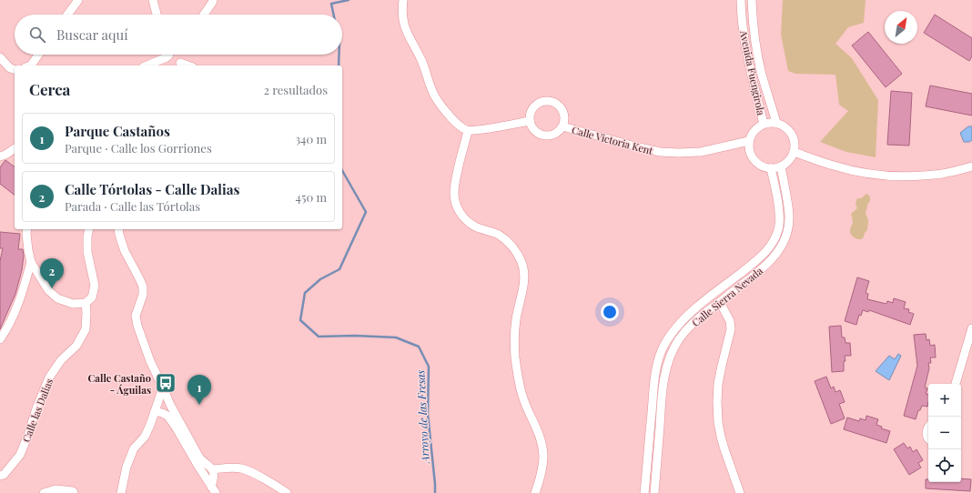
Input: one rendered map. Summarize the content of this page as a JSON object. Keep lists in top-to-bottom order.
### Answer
{
  "streets": {
    "street": [
      "Avenida Fuengirola",
      "Calle Victoria Kent",
      "Calle Sierra Nevada",
      "Calle las Dalias"
    ]
  },
  "crossings": [
    ["Avenida Fuengirola", "Calle Victoria Kent"],
    ["Avenida Fuengirola", "Calle Sierra Nevada"],
    ["Calle Victoria Kent", "Calle Sierra Nevada"]
  ],
  "water": ["Arroyo de las Fresas"],
  "places": {
    "bus stop": ["Calle Castaño - Águilas"]
  },
  "north": "top right",
  "page": {
    "search": "Buscar aquí",
    "heading": ["Cerca", "2 resultados"],
    "list": [
      {
        "mark": "1",
        "name": "Parque Castaños",
        "note": "Parque · Calle los Gorriones",
        "value": "340 m"
      },
      {
        "mark": "2",
        "name": "Calle Tórtolas - Calle Dalias",
        "note": "Parada · Calle las Tórtolas",
        "value": "450 m"
      }
    ],
    "pins": ["2", "1"],
    "map_buttons": ["+", "−"]
  }
}
